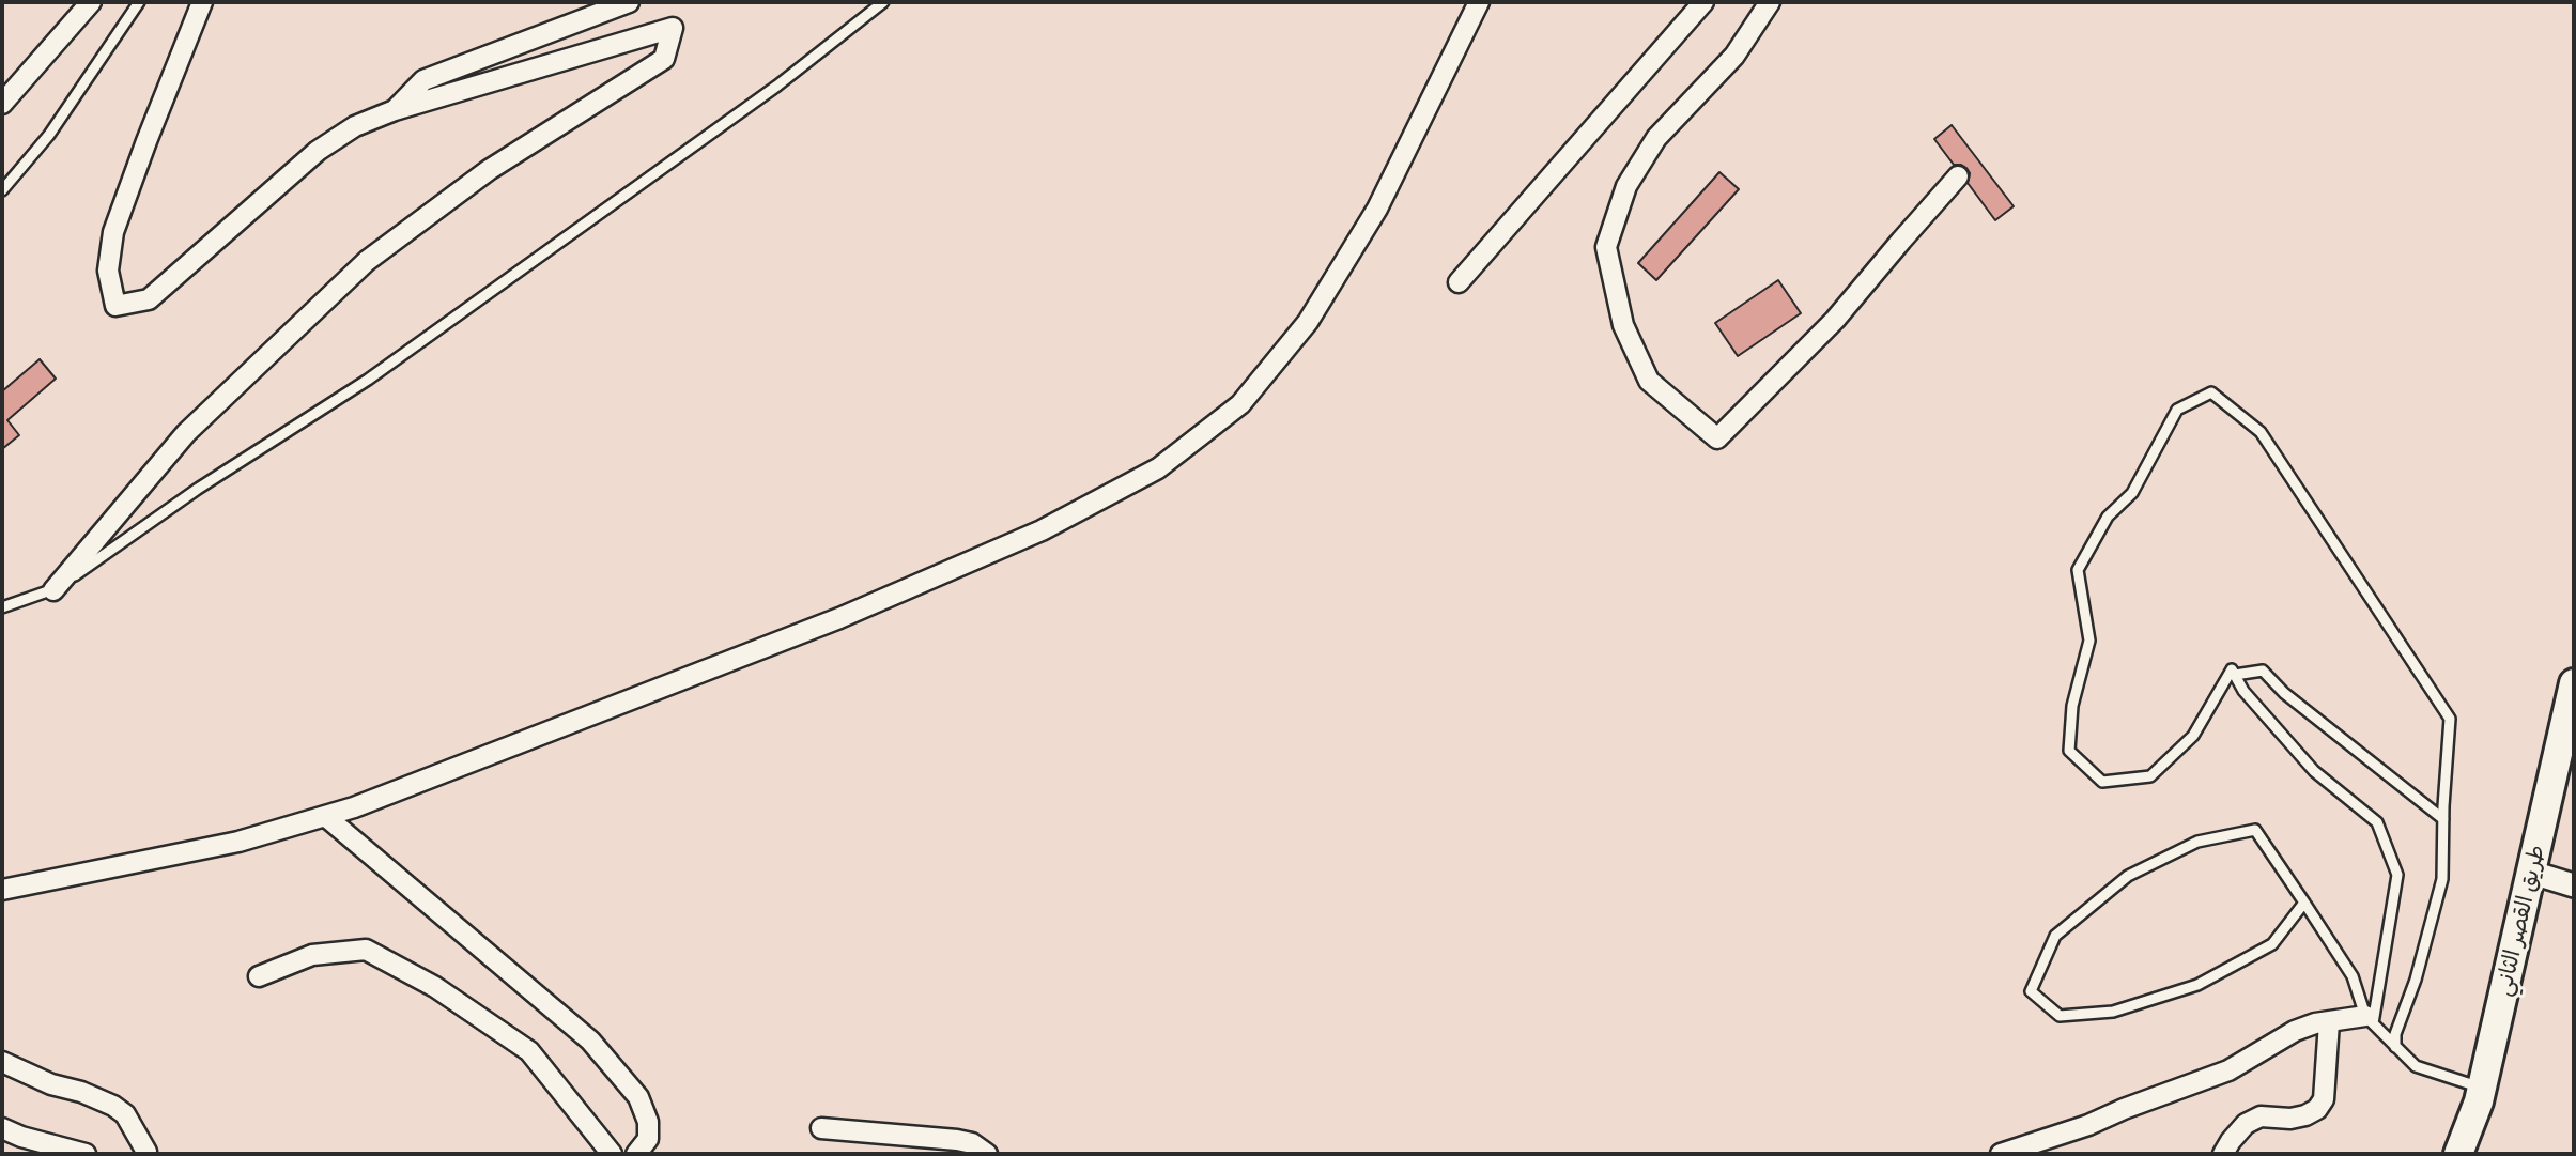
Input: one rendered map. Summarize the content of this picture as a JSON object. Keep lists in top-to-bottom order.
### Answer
{
  "streets": {
    "main road": ["طريق القصر الثاني"]
  }
}
